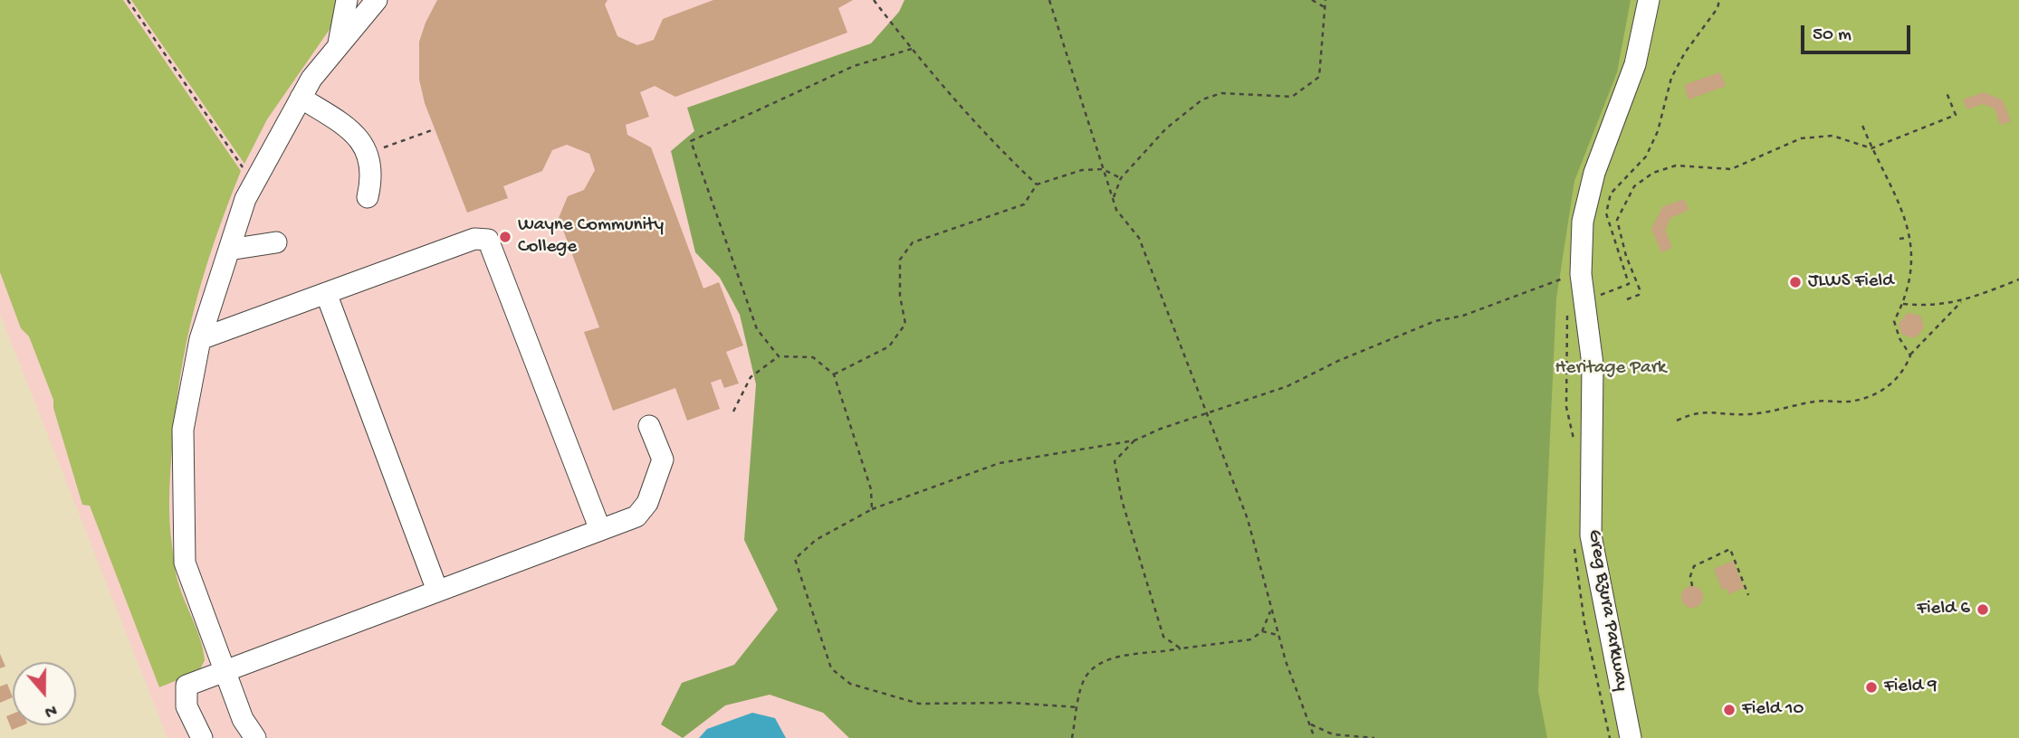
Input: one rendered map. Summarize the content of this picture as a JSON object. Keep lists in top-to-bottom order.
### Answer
{
  "streets": {
    "street": ["Greg Bzura Parkway"]
  },
  "parks": ["Heritage Park"],
  "places": [
    "Wayne Community College",
    "JLWS Field",
    "Field 6",
    "Field 9",
    "Field 10"
  ],
  "scale_bar": "50 m",
  "north": "bottom"
}
